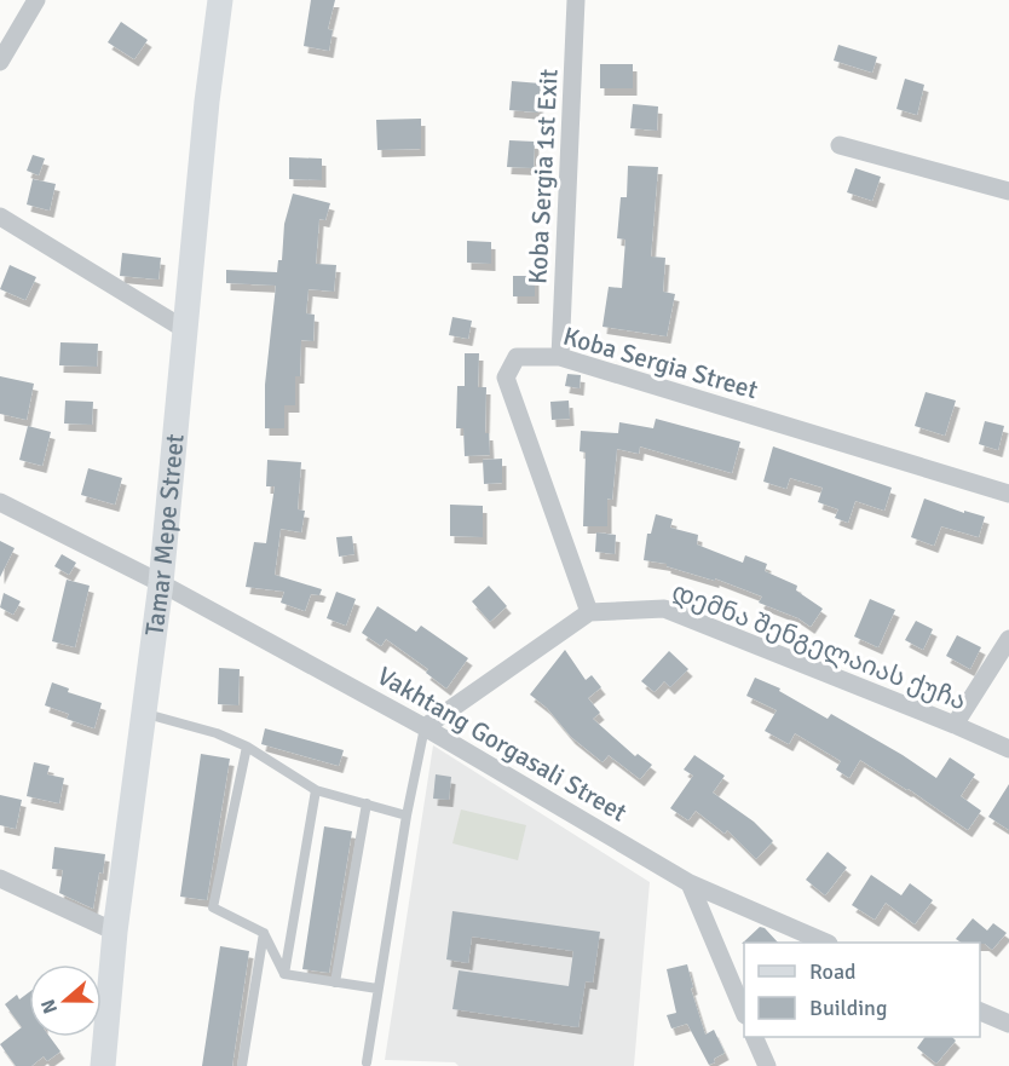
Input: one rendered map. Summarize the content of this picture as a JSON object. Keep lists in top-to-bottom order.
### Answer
{
  "streets": {
    "street": [
      "Koba Sergia 1st Exit",
      "Koba Sergia Street",
      "Tamar Mepe Street",
      "დემნა შენგელაიას ქუჩა",
      "Vakhtang Gorgasali Street"
    ]
  },
  "crossings": [
    ["Koba Sergia 1st Exit", "Koba Sergia Street"],
    ["Koba Sergia Street", "დემნა შენგელაიას ქუჩა"],
    ["Tamar Mepe Street", "Vakhtang Gorgasali Street"]
  ],
  "legend": ["Road", "Building"],
  "north": "left"
}
